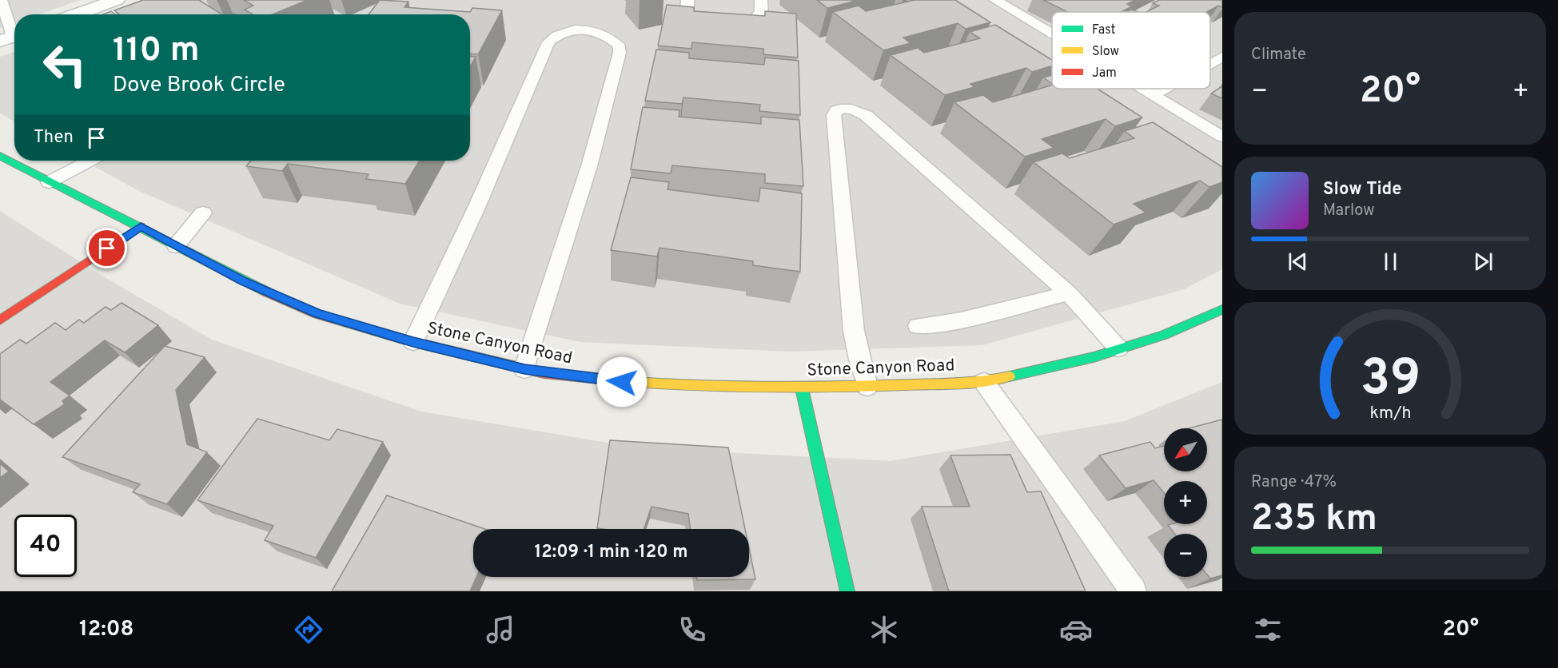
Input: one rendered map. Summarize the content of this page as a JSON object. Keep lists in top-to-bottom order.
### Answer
{
  "streets": {
    "street": ["Stone Canyon Road"]
  },
  "legend": ["Fast", "Slow", "Jam"],
  "north": "bottom left",
  "page": {
    "tile": [
      "Climate",
      ["Range · 47%", "235 km"]
    ],
    "turn": ["110 m", "Dove Brook Circle"],
    "heat": ["−", "20°", "+"],
    "then": "Then",
    "song": ["Slow Tide", "Marlow"],
    "map_buttons": ["+", "−"],
    "limit": "40",
    "trip": "12:09 · 1 min · 120 m",
    "tabs": ["12:08", "20°"],
    "gauge": ["39", "km/h"]
  }
}
